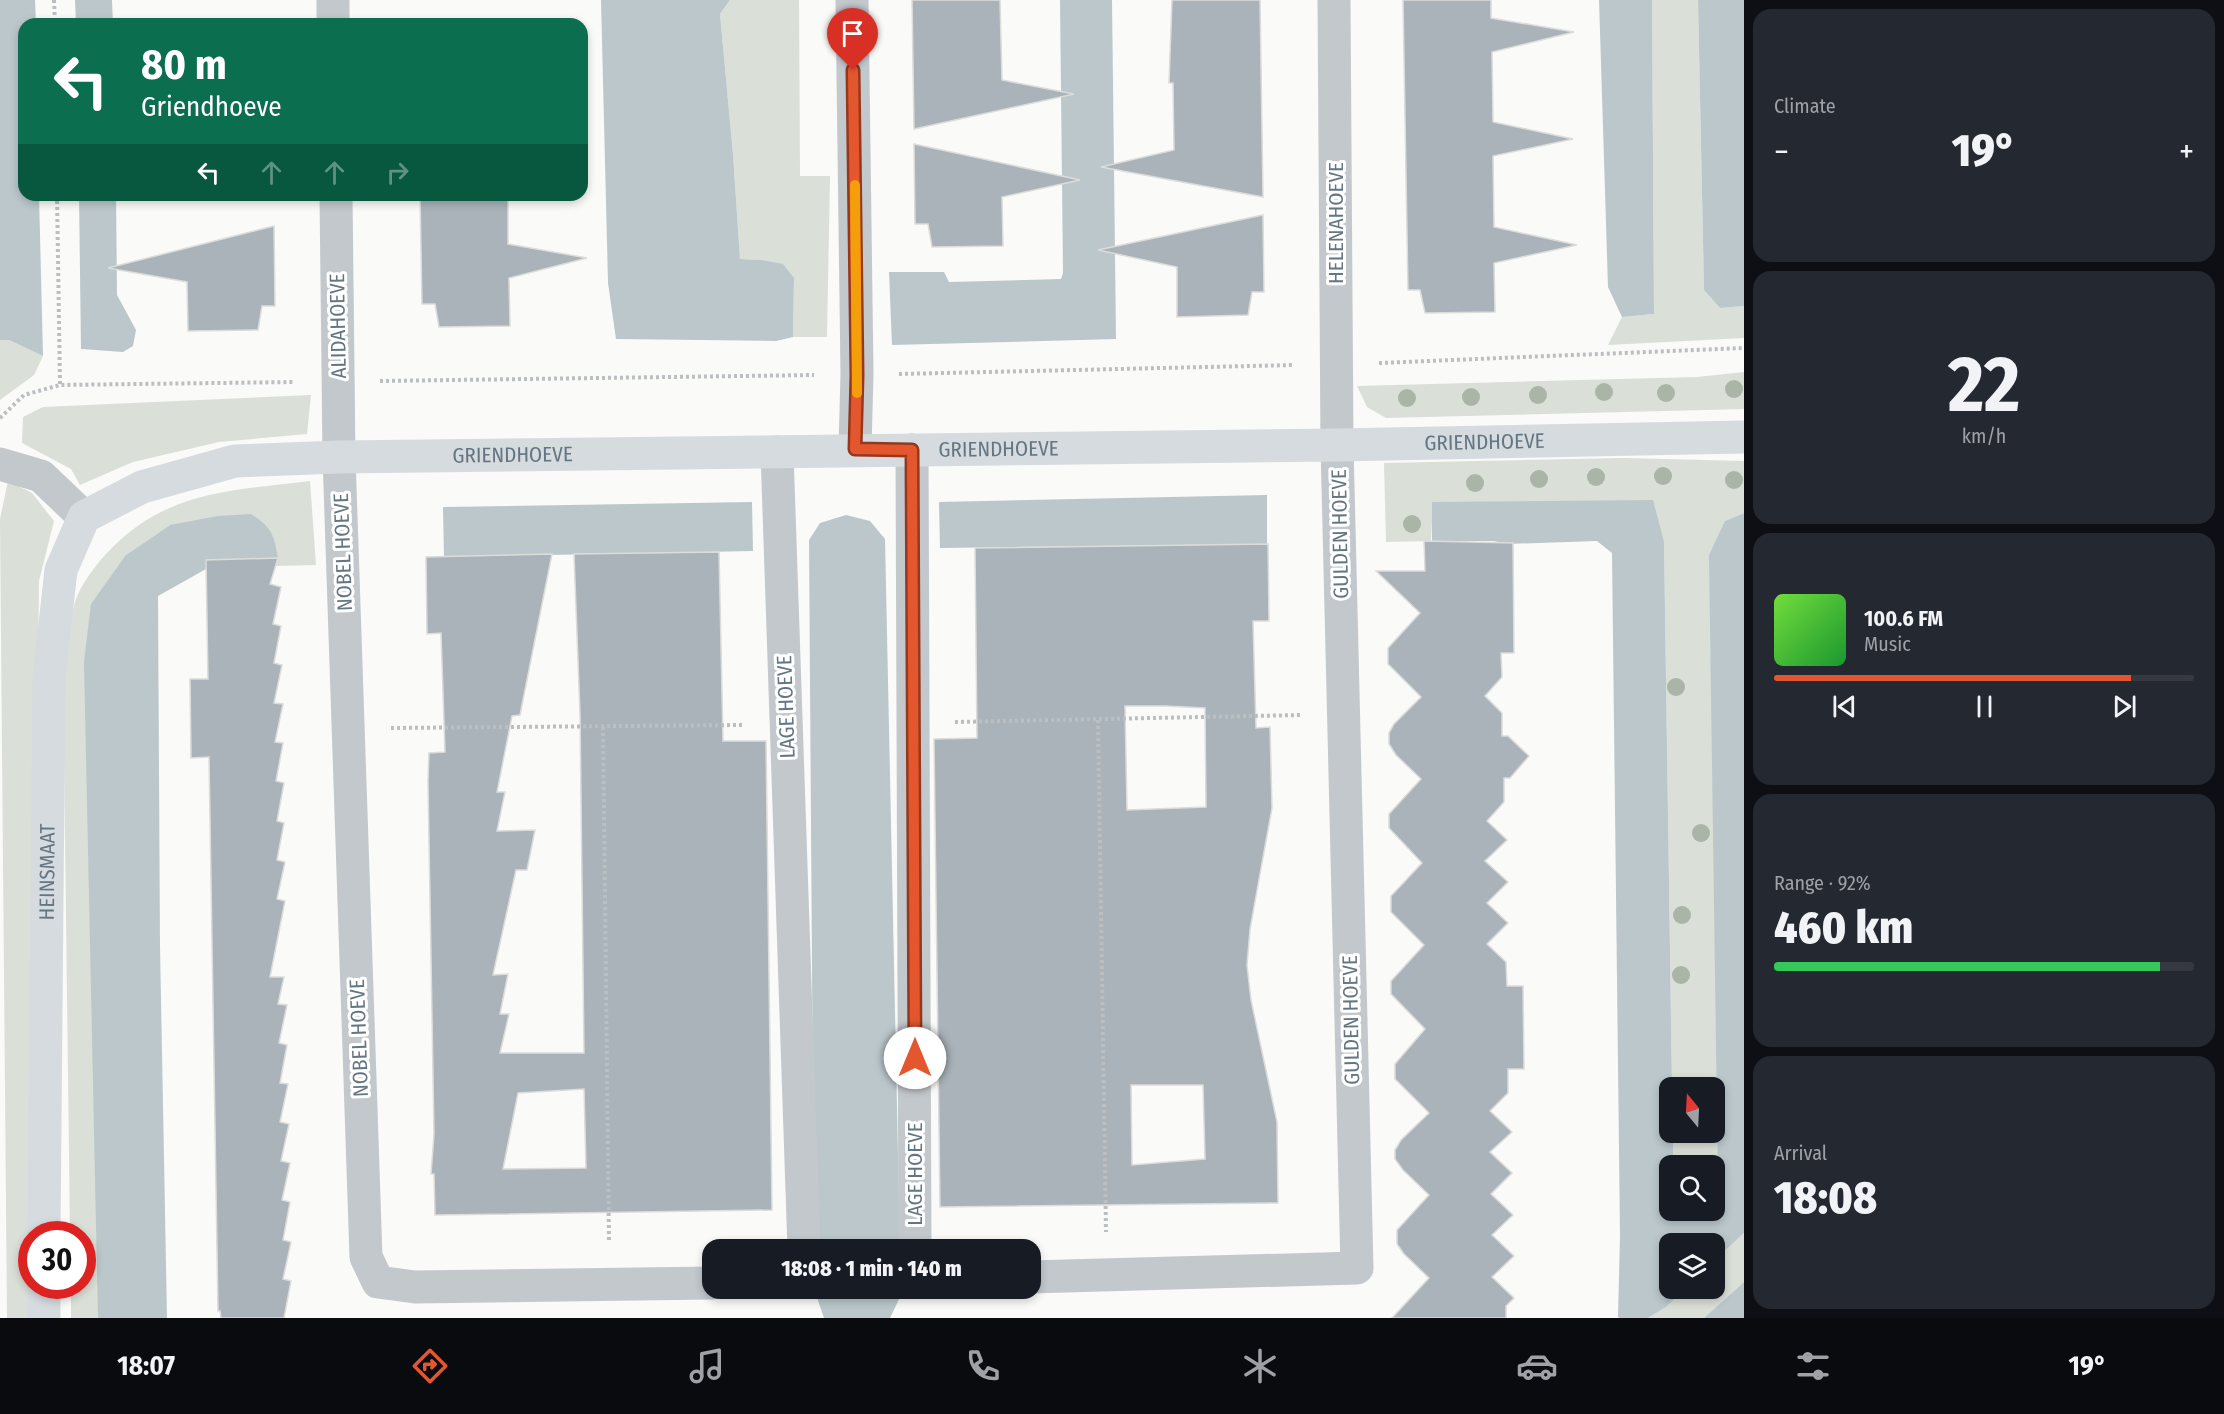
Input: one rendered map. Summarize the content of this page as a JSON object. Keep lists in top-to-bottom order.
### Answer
{
  "streets": {
    "street": [
      "HELENAHOEVE",
      "ALIDAHOEVE",
      "GRIENDHOEVE",
      "GULDEN HOEVE",
      "NOBEL HOEVE",
      "LAGE HOEVE",
      "HEINSMAAT"
    ]
  },
  "crossings": [
    ["HELENAHOEVE", "GRIENDHOEVE"],
    ["HELENAHOEVE", "GULDEN HOEVE"],
    ["ALIDAHOEVE", "GRIENDHOEVE"],
    ["ALIDAHOEVE", "NOBEL HOEVE"],
    ["GRIENDHOEVE", "GULDEN HOEVE"],
    ["GRIENDHOEVE", "NOBEL HOEVE"],
    ["GRIENDHOEVE", "LAGE HOEVE"],
    ["GRIENDHOEVE", "HEINSMAAT"]
  ],
  "north": "top",
  "page": {
    "tile": [
      "Climate",
      ["22", "km/h"],
      ["Range · 92%", "460 km"],
      ["Arrival", "18:08"]
    ],
    "turn": ["80 m", "Griendhoeve"],
    "heat": ["−", "19°", "+"],
    "song": ["100.6 FM", "Music"],
    "limit": "30",
    "trip": "18:08 · 1 min · 140 m",
    "tabs": ["18:07", "19°"]
  }
}
